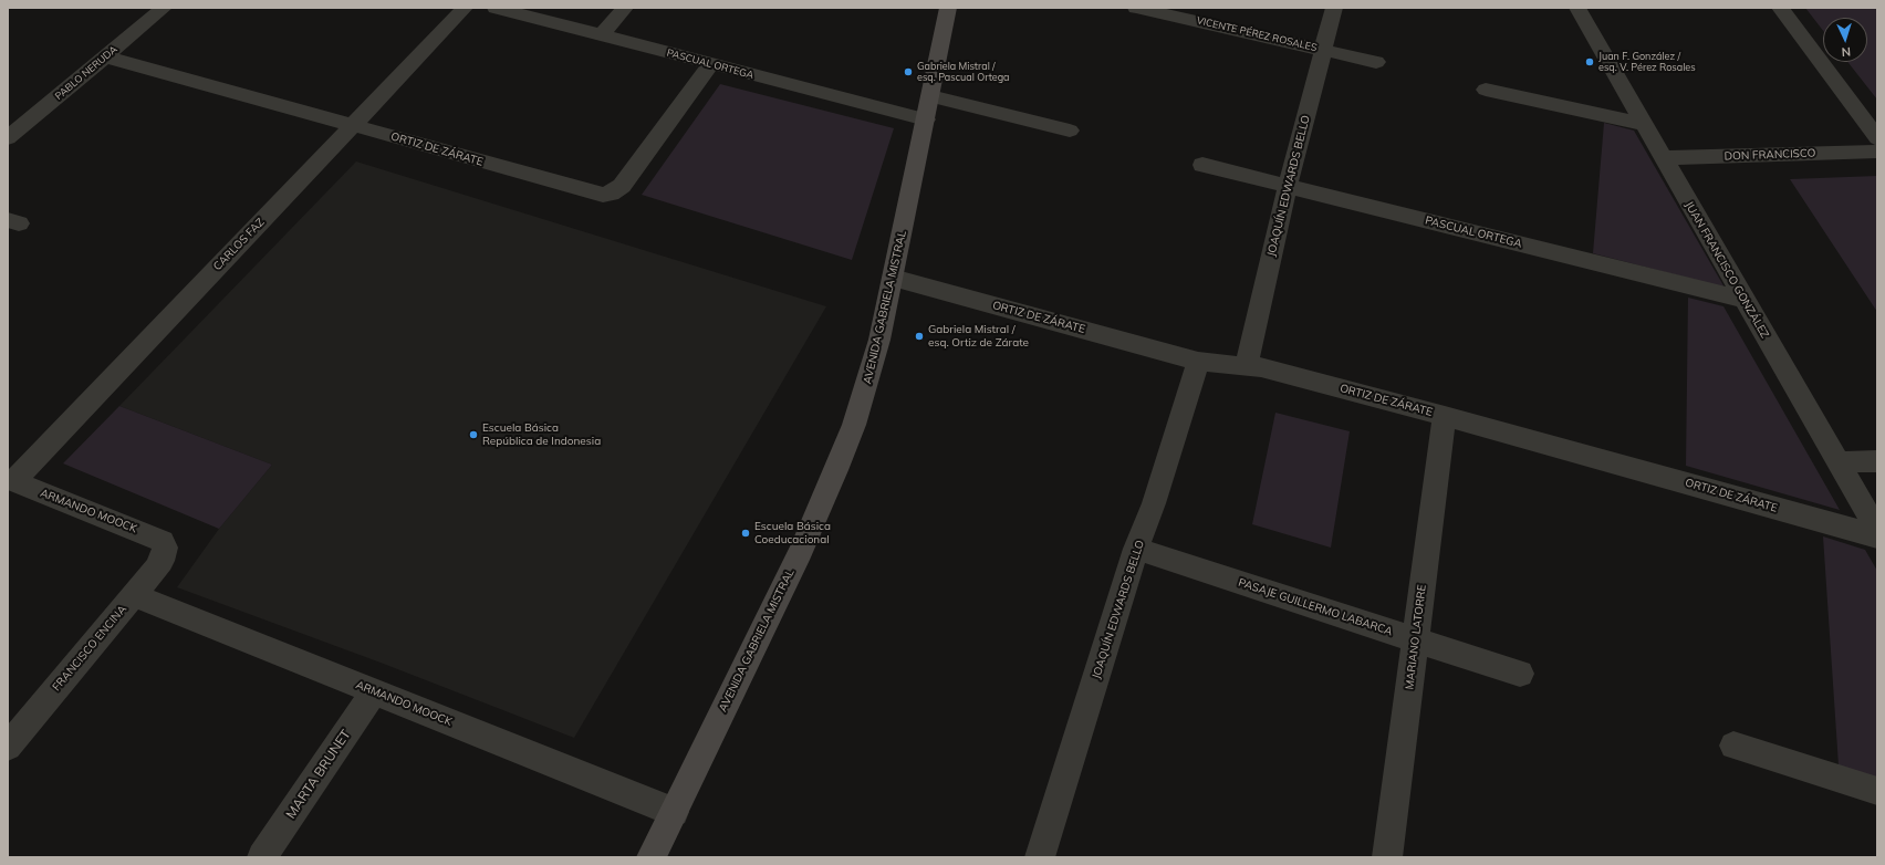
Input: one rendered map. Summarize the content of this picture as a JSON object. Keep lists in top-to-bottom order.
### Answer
{
  "streets": {
    "main road": ["AVENIDA GABRIELA MISTRAL"],
    "street": [
      "VICENTE PÉREZ ROSALES",
      "PASCUAL ORTEGA",
      "PABLO NERUDA",
      "ORTIZ DE ZÁRATE",
      "DON FRANCISCO",
      "JOAQUÍN EDWARDS BELLO",
      "CARLOS FAZ",
      "JUAN FRANCISCO GONZÁLEZ",
      "ARMANDO MOOCK",
      "PASAJE GUILLERMO LABARCA",
      "MARIANO LATORRE",
      "FRANCISCO ENCINA",
      "MARTA BRUNET"
    ]
  },
  "crossings": [
    ["VICENTE PÉREZ ROSALES", "JOAQUÍN EDWARDS BELLO"],
    ["PASCUAL ORTEGA", "ORTIZ DE ZÁRATE"],
    ["PASCUAL ORTEGA", "JOAQUÍN EDWARDS BELLO"],
    ["PASCUAL ORTEGA", "JUAN FRANCISCO GONZÁLEZ"],
    ["PASCUAL ORTEGA", "AVENIDA GABRIELA MISTRAL"],
    ["PABLO NERUDA", "ORTIZ DE ZÁRATE"],
    ["ORTIZ DE ZÁRATE", "JOAQUÍN EDWARDS BELLO"],
    ["ORTIZ DE ZÁRATE", "CARLOS FAZ"],
    ["ORTIZ DE ZÁRATE", "AVENIDA GABRIELA MISTRAL"],
    ["ORTIZ DE ZÁRATE", "MARIANO LATORRE"],
    ["DON FRANCISCO", "JUAN FRANCISCO GONZÁLEZ"],
    ["JOAQUÍN EDWARDS BELLO", "PASAJE GUILLERMO LABARCA"],
    ["CARLOS FAZ", "ARMANDO MOOCK"],
    ["AVENIDA GABRIELA MISTRAL", "ARMANDO MOOCK"],
    ["ARMANDO MOOCK", "FRANCISCO ENCINA"],
    ["ARMANDO MOOCK", "MARTA BRUNET"],
    ["PASAJE GUILLERMO LABARCA", "MARIANO LATORRE"]
  ],
  "places": [
    "Juan F. González / esq. V. Pérez Rosales",
    "Gabriela Mistral / esq. Pascual Ortega",
    "Gabriela Mistral / esq. Ortiz de Zárate",
    "Escuela Básica República de Indonesia",
    "Escuela Básica Coeducacional"
  ],
  "north": "bottom"
}
